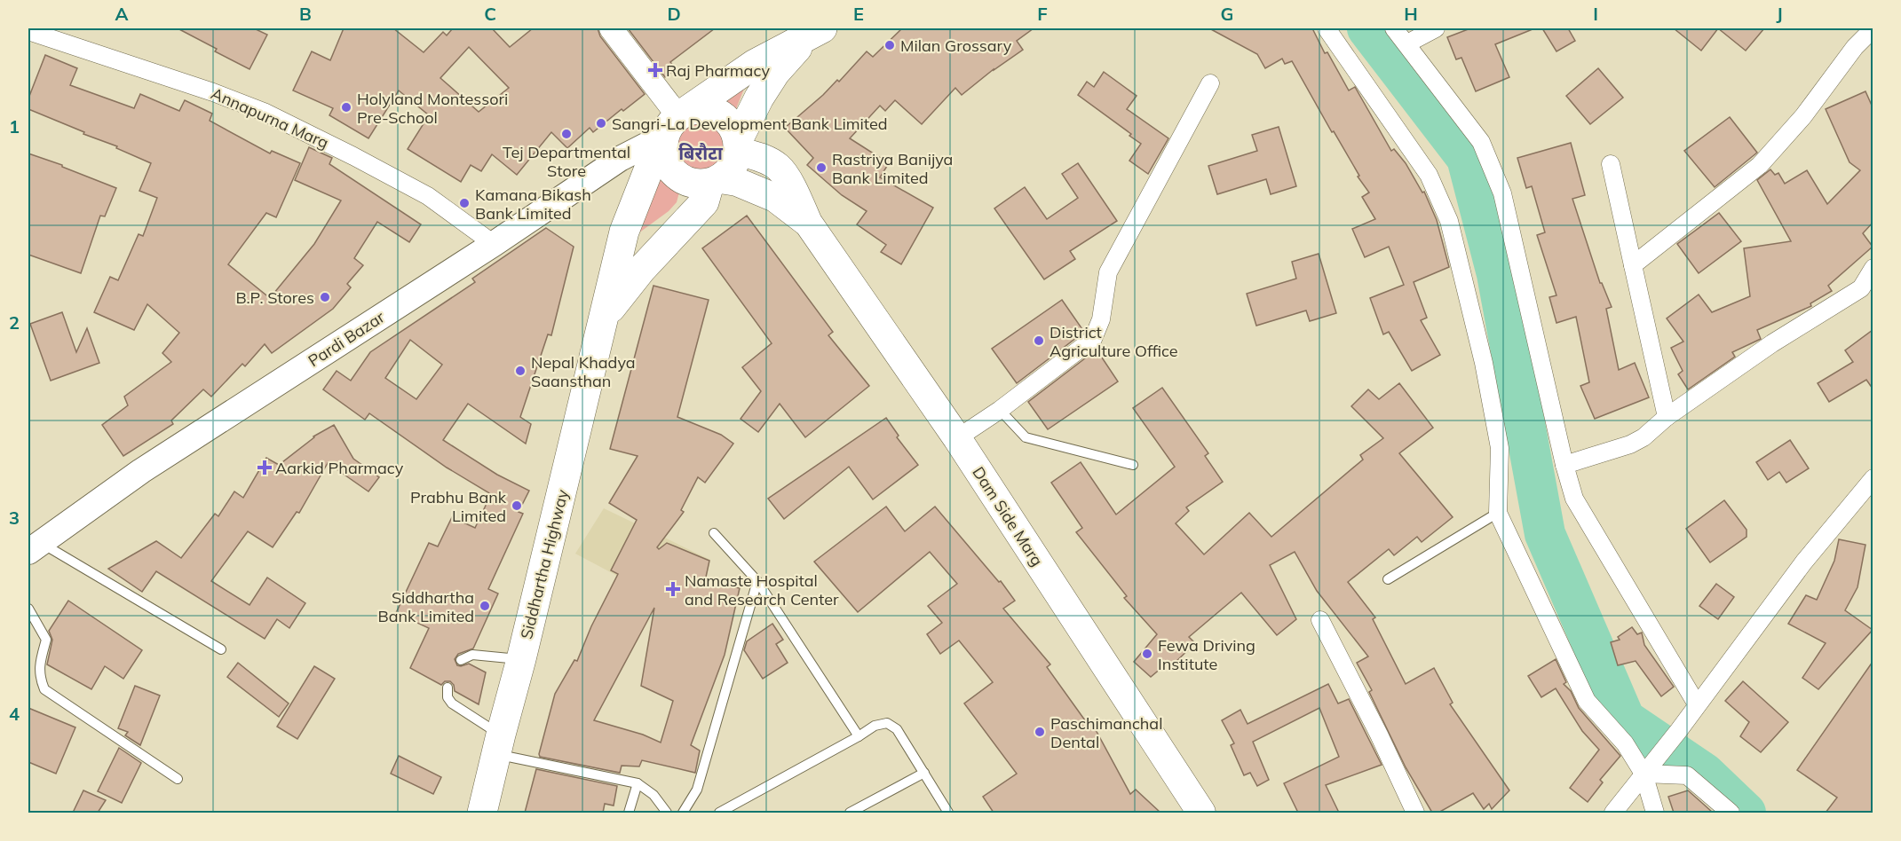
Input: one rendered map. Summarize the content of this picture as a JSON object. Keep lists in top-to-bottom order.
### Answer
{
  "streets": {
    "highway": ["Siddhartha Highway"],
    "main road": ["Pardi Bazar", "Dam Side Marg"],
    "street": ["Annapurna Marg"]
  },
  "crossings": [
    ["Annapurna Marg", "Pardi Bazar"],
    ["Pardi Bazar", "Siddhartha Highway"]
  ],
  "districts": ["बिरौटा"],
  "places": {
    "other": [
      "Milan Grossary",
      "Holyland Montessori Pre-School",
      "Sangri-La Development Bank Limited",
      "Tej Departmental Store",
      "Rastriya Banijya Bank Limited",
      "Kamana Bikash Bank Limited",
      "B.P. Stores",
      "District Agriculture Office",
      "Nepal Khadya Saansthan",
      "Prabhu Bank Limited",
      "Siddhartha Bank Limited",
      "Fewa Driving Institute",
      "Paschimanchal Dental"
    ],
    "health": ["Raj Pharmacy", "Aarkid Pharmacy", "Namaste Hospital and Research Center"]
  },
  "grid": {
    "columns": [
      "A",
      "B",
      "C",
      "D",
      "E",
      "F",
      "G",
      "H",
      "I",
      "J"
    ],
    "rows": [
      "1",
      "2",
      "3",
      "4"
    ]
  }
}
